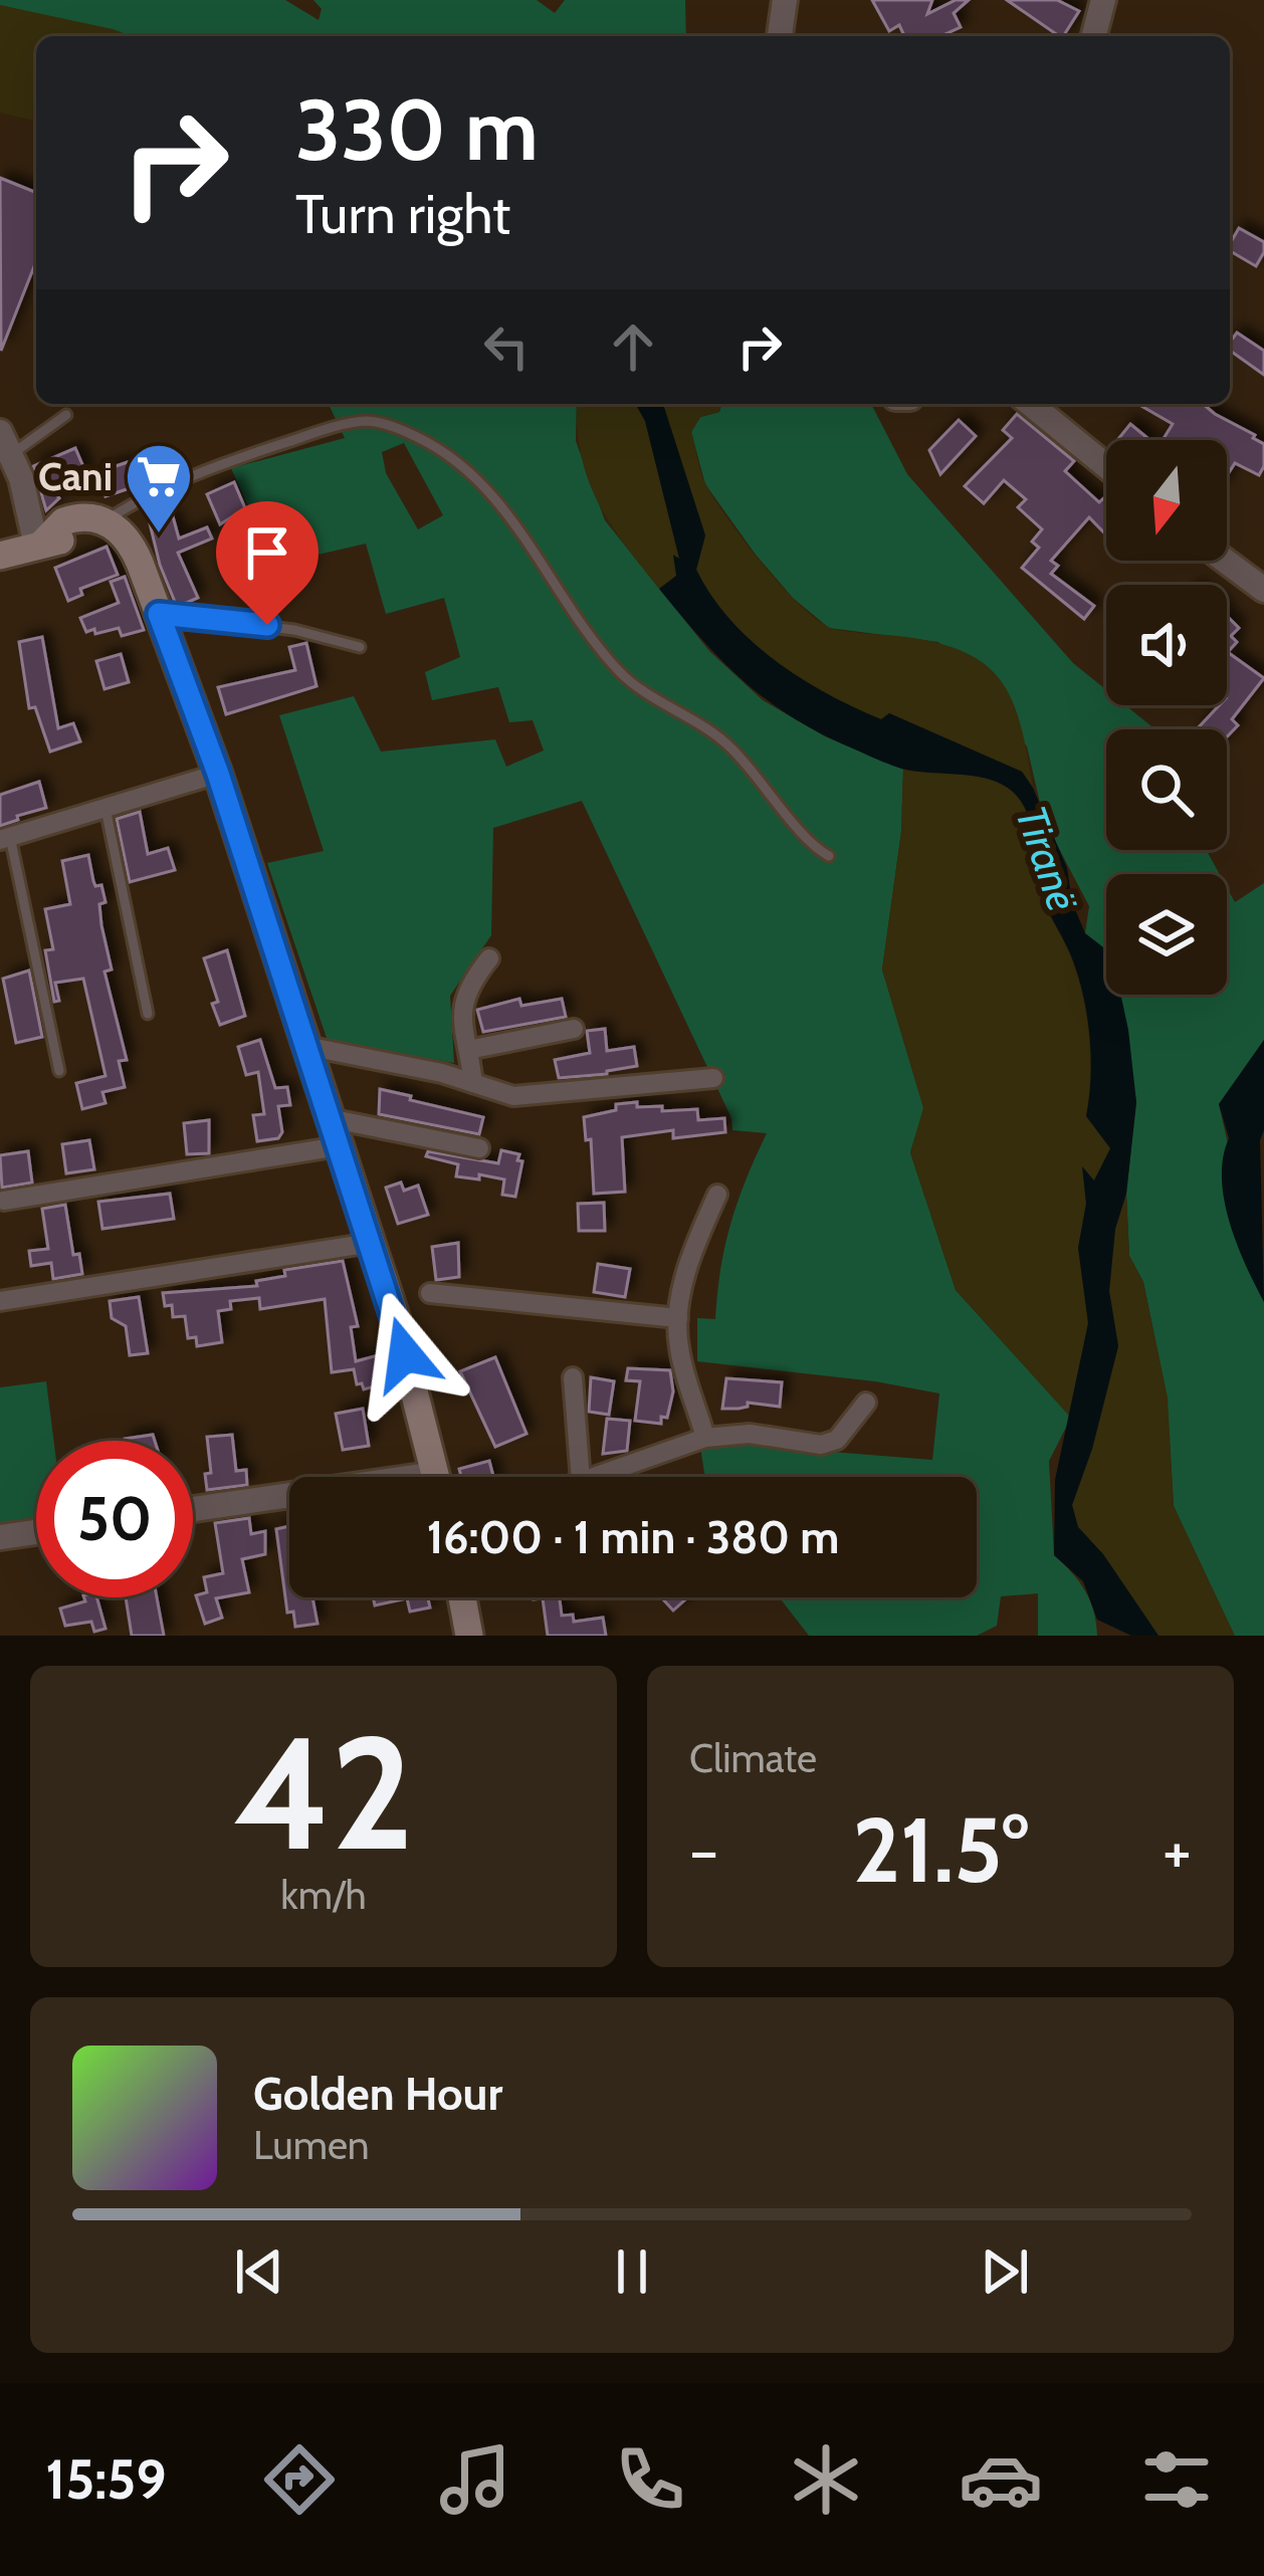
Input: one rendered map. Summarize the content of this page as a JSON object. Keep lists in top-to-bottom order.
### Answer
{
  "water": ["Tiranë"],
  "places": {
    "supermarket": ["Cani"]
  },
  "north": "bottom",
  "page": {
    "turn": ["330 m", "Turn right"],
    "limit": "50",
    "trip": "16:00 · 1 min · 380 m",
    "tile": [
      ["42", "km/h"],
      "Climate"
    ],
    "heat": ["−", "21.5°", "+"],
    "song": ["Golden Hour", "Lumen"],
    "tabs": "15:59"
  }
}
